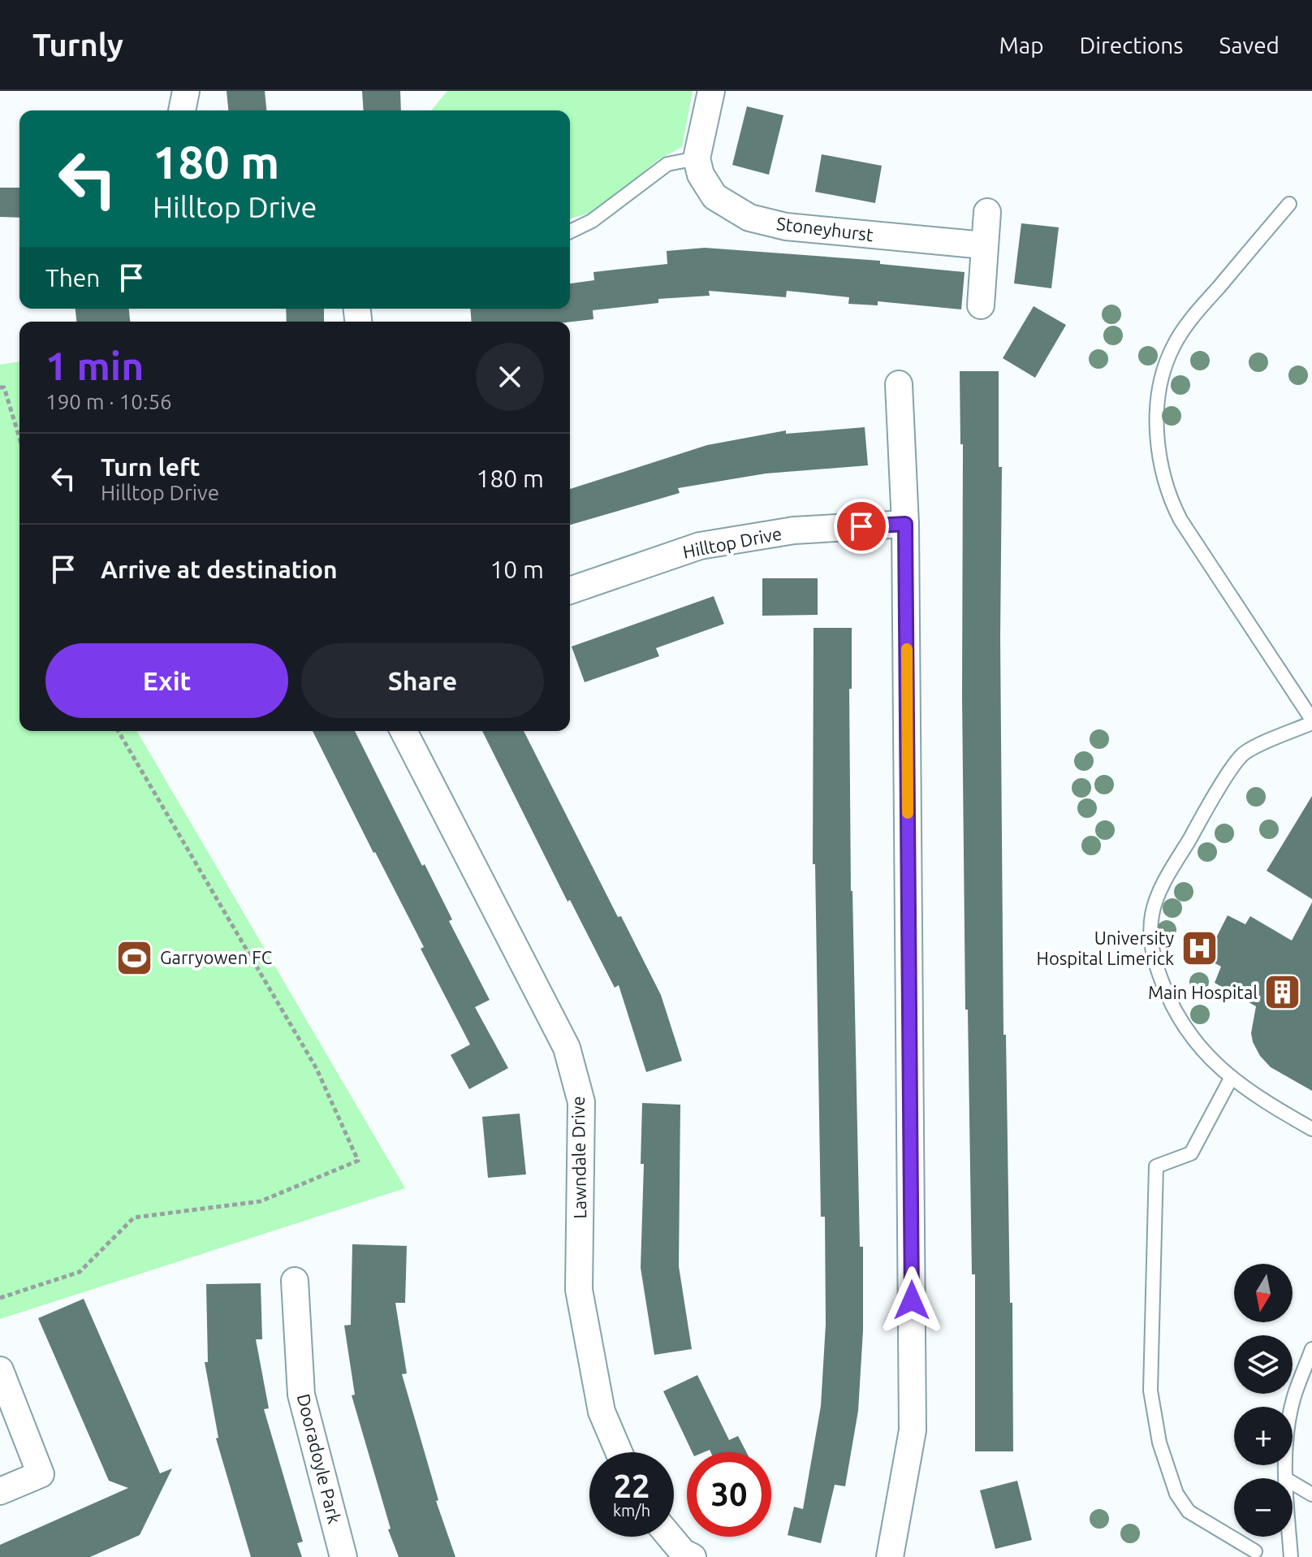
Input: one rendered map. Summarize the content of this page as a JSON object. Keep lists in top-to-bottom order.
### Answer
{
  "streets": {
    "street": [
      "Stoneyhurst",
      "Hilltop Drive",
      "Lawndale Drive",
      "Dooradoyle Park"
    ]
  },
  "places": {
    "hospital": ["University Hospital Limerick"],
    "sports": ["Garryowen FC"],
    "building": ["Main Hospital"]
  },
  "north": "bottom",
  "page": {
    "header": "Turnly",
    "nav": ["Map", "Directions", "Saved"],
    "turn": ["180 m", "Hilltop Drive"],
    "then": "Then",
    "heading": ["1 min", "190 m · 10:56"],
    "list": [
      {
        "name": "Turn left",
        "note": "Hilltop Drive",
        "value": "180 m"
      },
      {
        "name": "Arrive at destination",
        "value": "10 m"
      }
    ],
    "buttons": ["Exit", "Share"],
    "map_buttons": ["+", "−"],
    "speed": "22 km/h",
    "limit": "30"
  }
}
